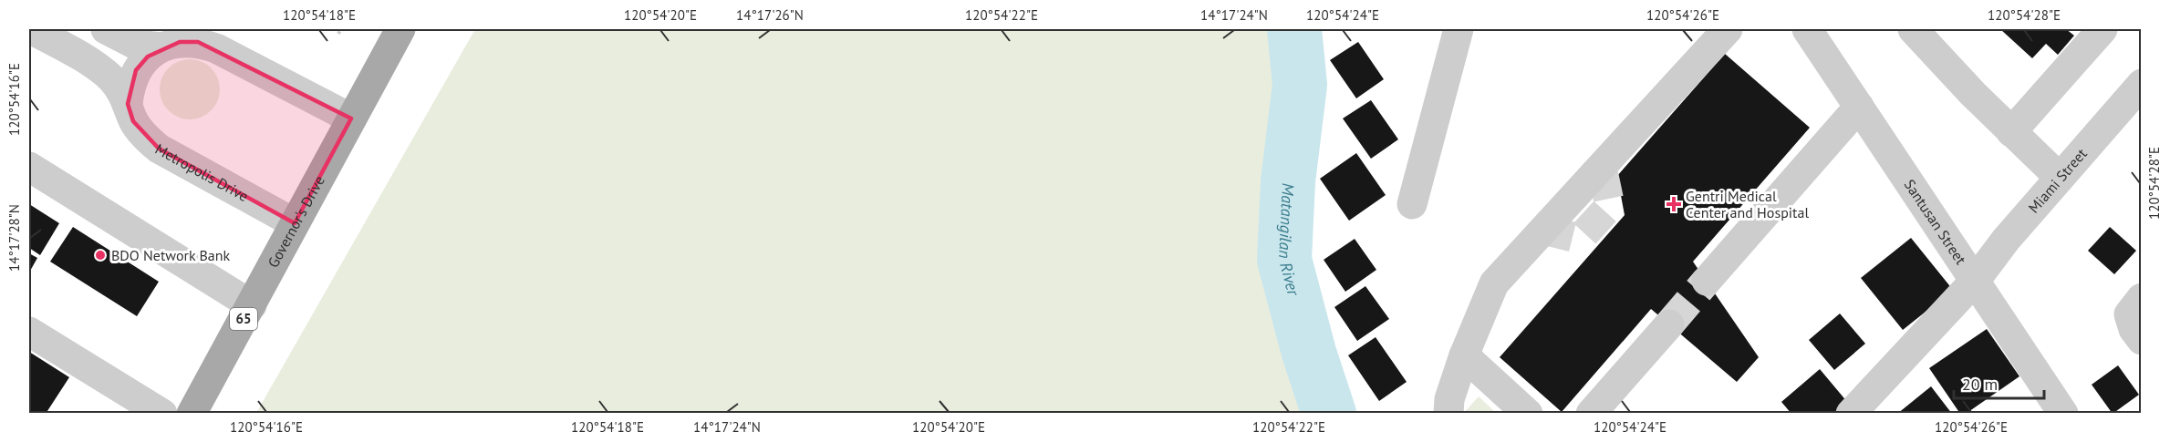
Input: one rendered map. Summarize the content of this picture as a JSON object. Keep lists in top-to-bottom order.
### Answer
{
  "streets": {
    "main road": ["Governor's Drive", "65"],
    "street": ["Metropolis Drive", "Miami Street", "Santusan Street"]
  },
  "crossings": [
    ["Metropolis Drive", "Governor's Drive"],
    ["Miami Street", "Santusan Street"]
  ],
  "water": ["Matangilan River"],
  "places": {
    "health": ["Gentri Medical Center and Hospital"],
    "other": ["BDO Network Bank"]
  },
  "scale_bar": "20 m",
  "coordinates": [
    "120°54'18\"E",
    "120°54'20\"E",
    "14°17'26\"N",
    "120°54'22\"E",
    "14°17'24\"N",
    "120°54'24\"E",
    "120°54'26\"E",
    "120°54'28\"E",
    "120°54'16\"E",
    "14°17'28\"N"
  ]
}
